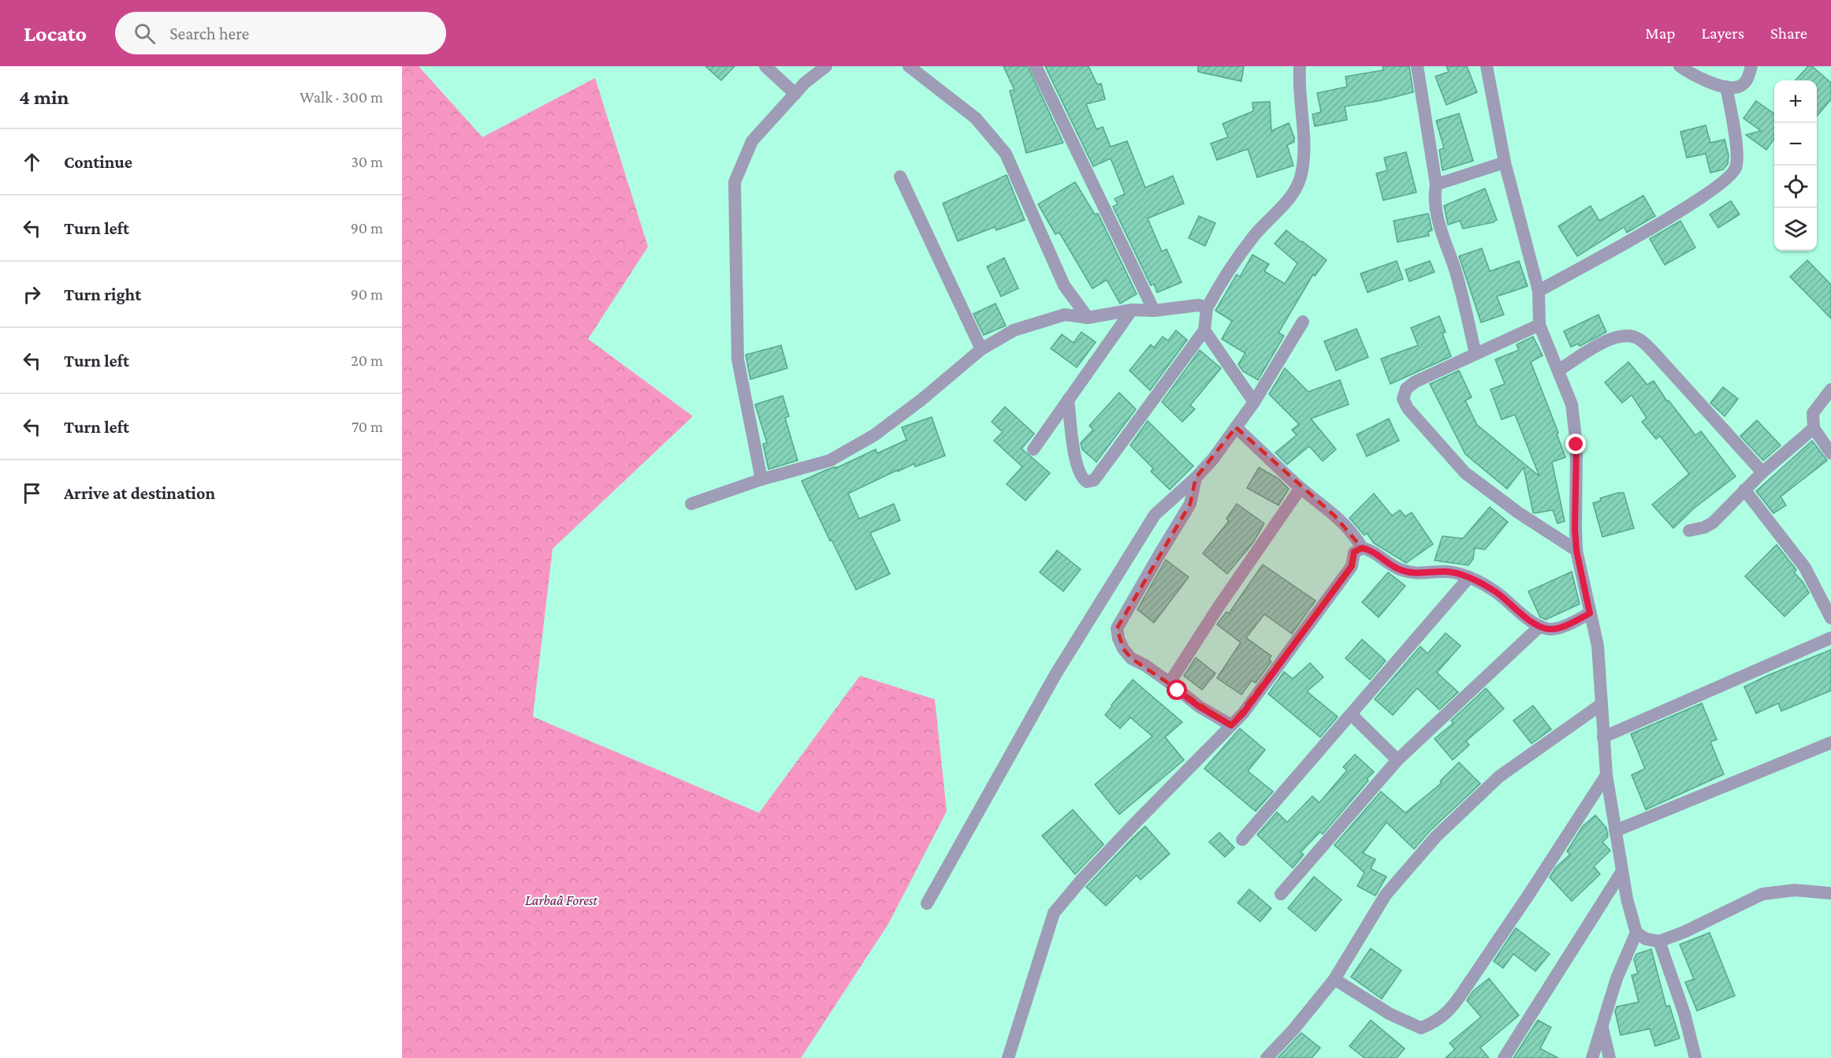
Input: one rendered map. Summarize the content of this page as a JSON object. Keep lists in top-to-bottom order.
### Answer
{
  "parks": ["Larbaâ Forest"],
  "page": {
    "header": "Locato",
    "search": "Search here",
    "nav": ["Map", "Layers", "Share"],
    "heading": ["4 min", "Walk · 300 m"],
    "map_buttons": ["+", "−"],
    "list": [
      ["Continue", "30 m"],
      ["Turn left", "90 m"],
      ["Turn right", "90 m"],
      ["Turn left", "20 m"],
      ["Turn left", "70 m"],
      "Arrive at destination"
    ]
  }
}
